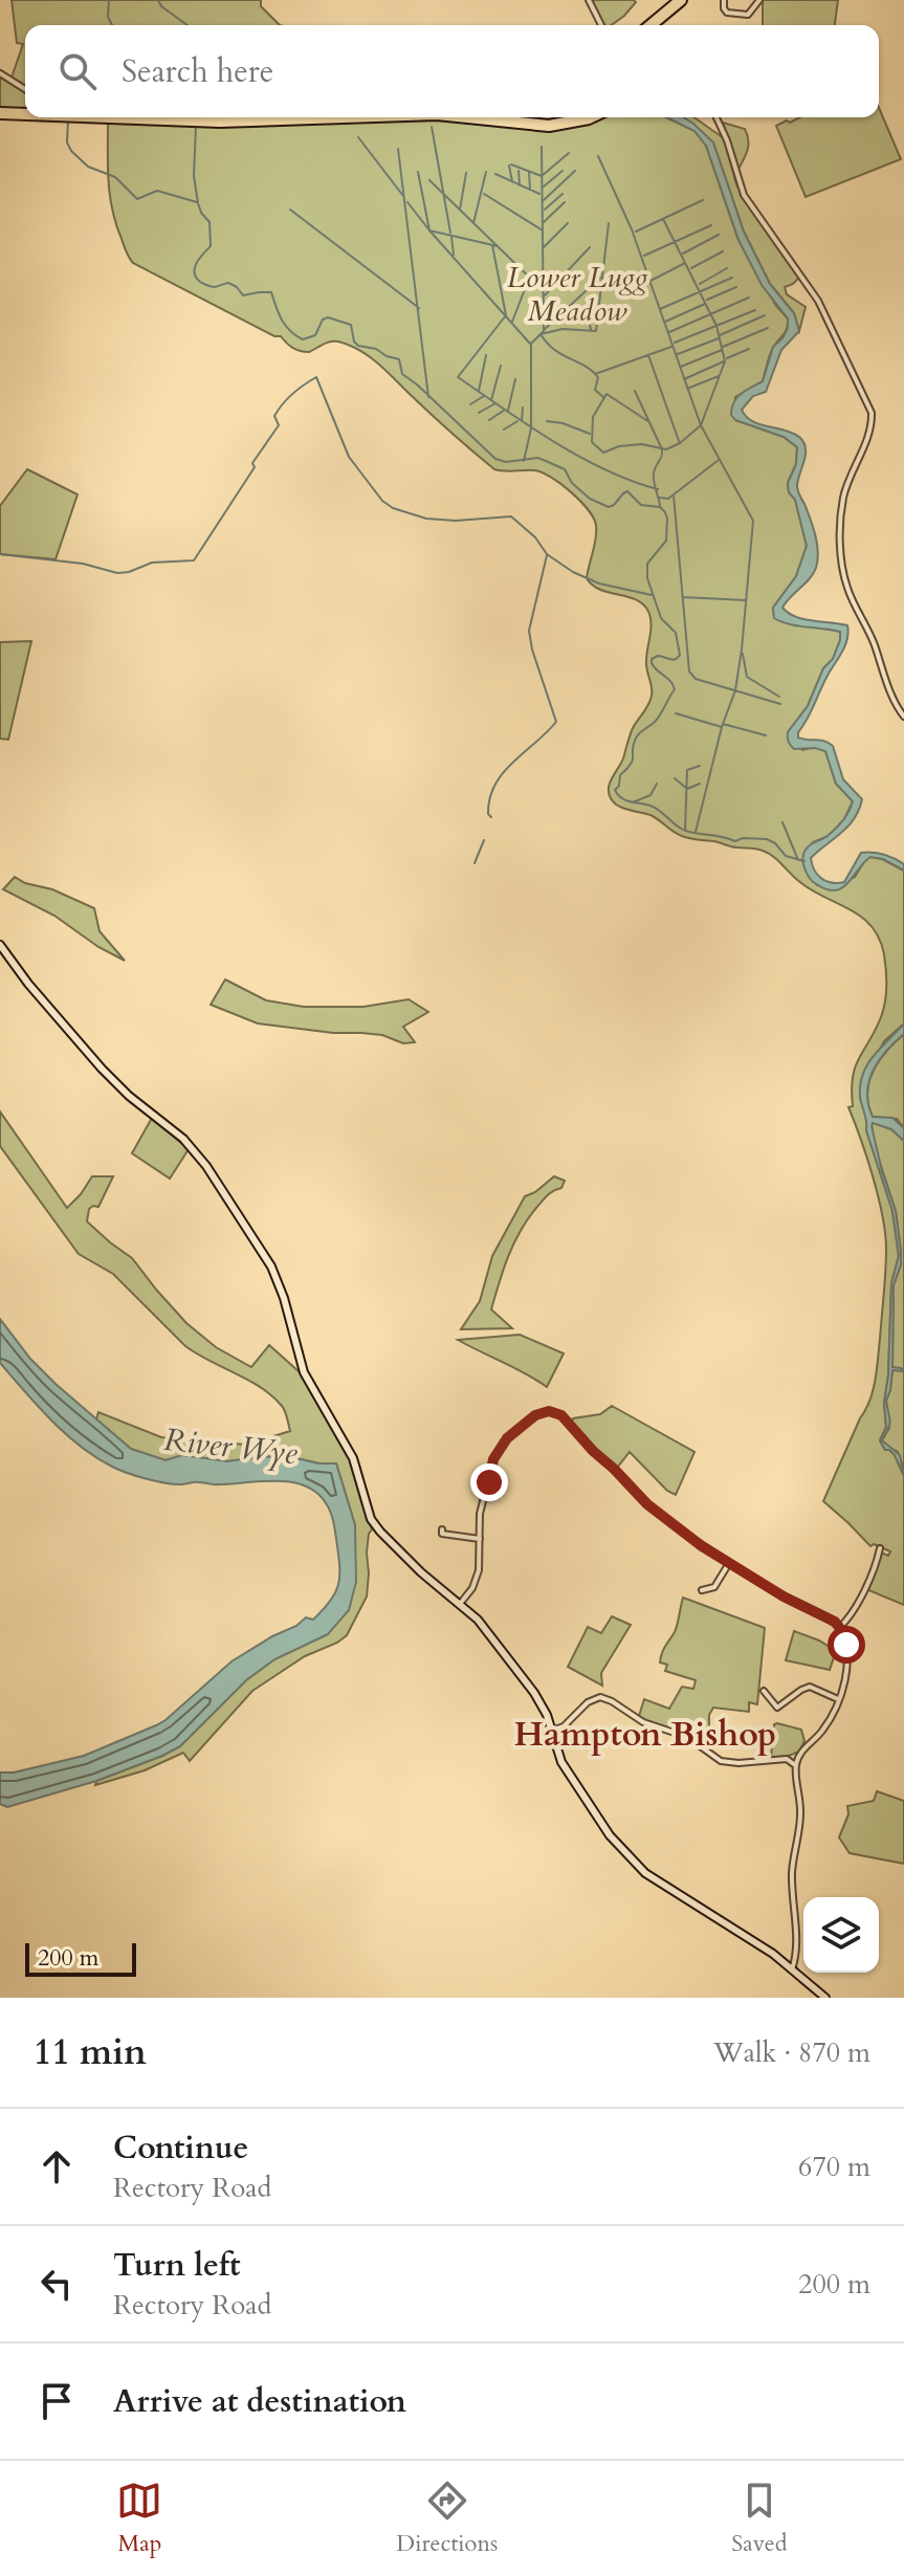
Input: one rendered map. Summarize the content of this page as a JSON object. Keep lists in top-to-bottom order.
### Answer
{
  "districts": ["Hampton Bishop"],
  "water": ["River Wye"],
  "parks": ["Lower Lugg Meadow"],
  "scale_bar": "200 m",
  "page": {
    "search": "Search here",
    "scale": "200 m",
    "heading": ["11 min", "Walk · 870 m"],
    "list": [
      ["Continue", "Rectory Road", "670 m"],
      ["Turn left", "Rectory Road", "200 m"],
      "Arrive at destination"
    ],
    "nav": ["Map", "Directions", "Saved"]
  }
}
